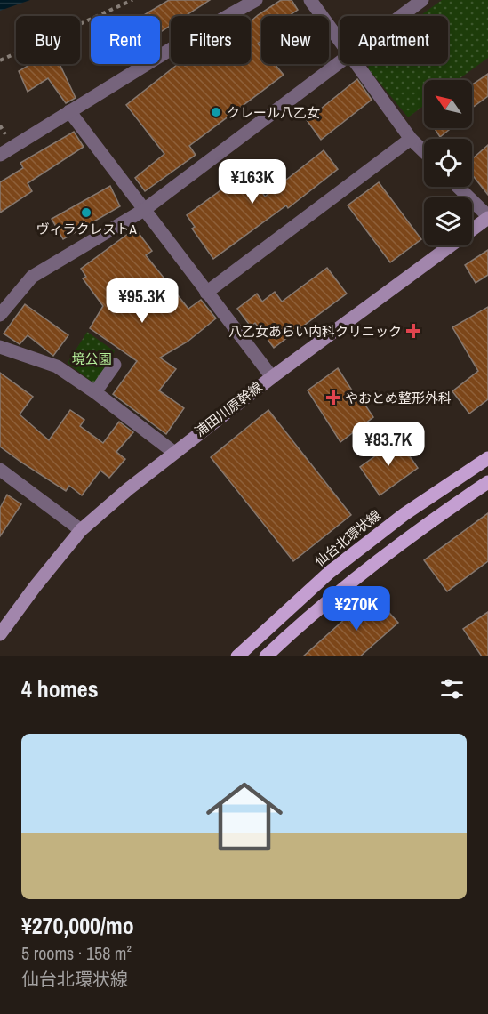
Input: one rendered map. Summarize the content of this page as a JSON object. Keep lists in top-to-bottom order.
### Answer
{
  "streets": {
    "main road": ["仙台北環状線"],
    "street": ["浦田川原幹線"]
  },
  "parks": ["境公園"],
  "places": {
    "other": ["クレール八乙女", "ヴィラクレストA"],
    "health": ["八乙女あらい内科クリニック", "やおとめ整形外科"]
  },
  "north": "top left",
  "page": {
    "chip": [
      "Buy",
      "Rent",
      "Filters",
      "New",
      "Apartment"
    ],
    "price": [
      "¥163K",
      "¥95.3K",
      "¥83.7K",
      "¥270K"
    ],
    "heading": "4 homes",
    "list": [
      {
        "name": "¥270,000/mo",
        "note": "5 rooms · 158 m² · 仙台北環状線"
      }
    ]
  }
}
